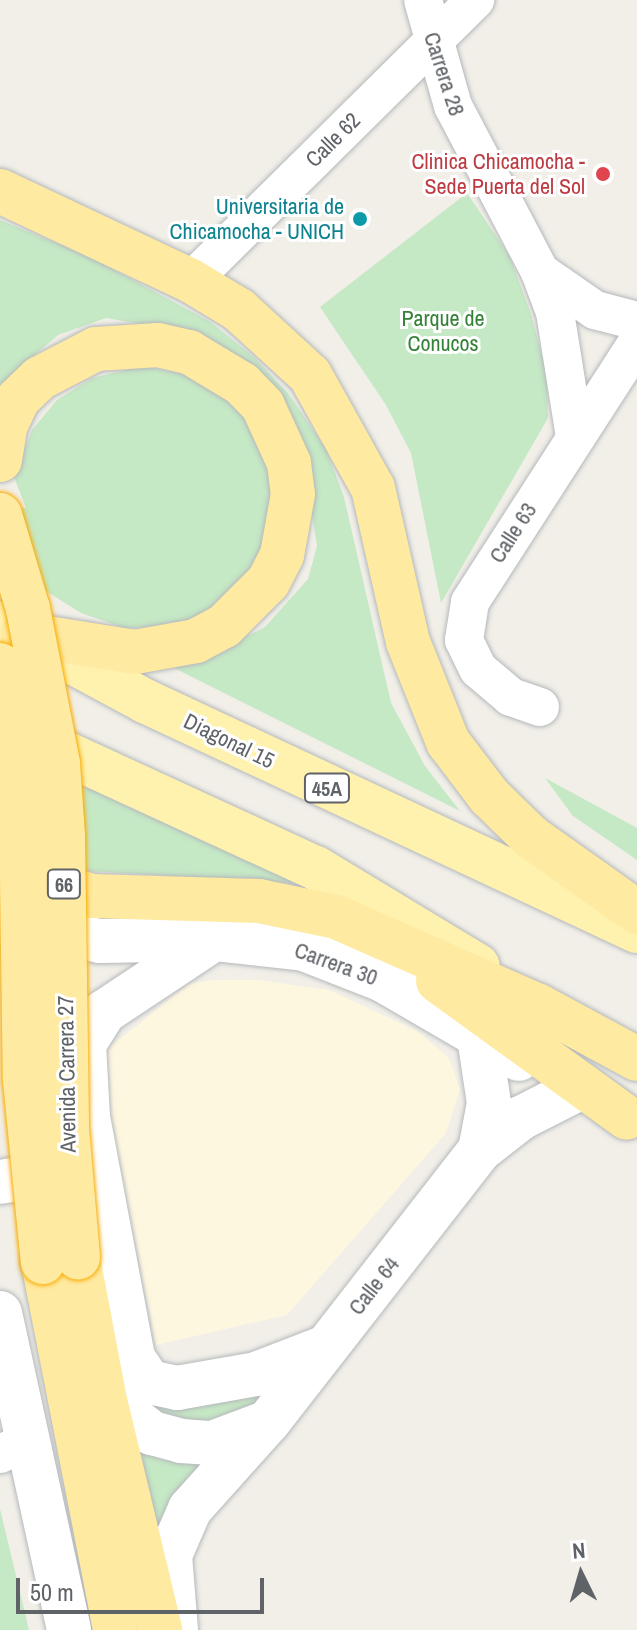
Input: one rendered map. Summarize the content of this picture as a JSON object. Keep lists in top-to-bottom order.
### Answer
{
  "streets": {
    "highway": ["66", "Avenida Carrera 27"],
    "main road": ["Diagonal 15", "45A"],
    "street": [
      "Carrera 28",
      "Calle 62",
      "Calle 63",
      "Carrera 30",
      "Calle 64"
    ]
  },
  "crossings": [
    ["Carrera 28", "Calle 62"],
    ["Carrera 28", "Calle 63"],
    ["Diagonal 15", "Avenida Carrera 27"],
    ["Carrera 30", "Calle 64"]
  ],
  "parks": ["Parque de Conucos"],
  "places": ["Clinica Chicamocha - Sede Puerta del Sol", "Universitaria de Chicamocha - UNICH"],
  "scale_bar": "50 m",
  "north": "top"
}
